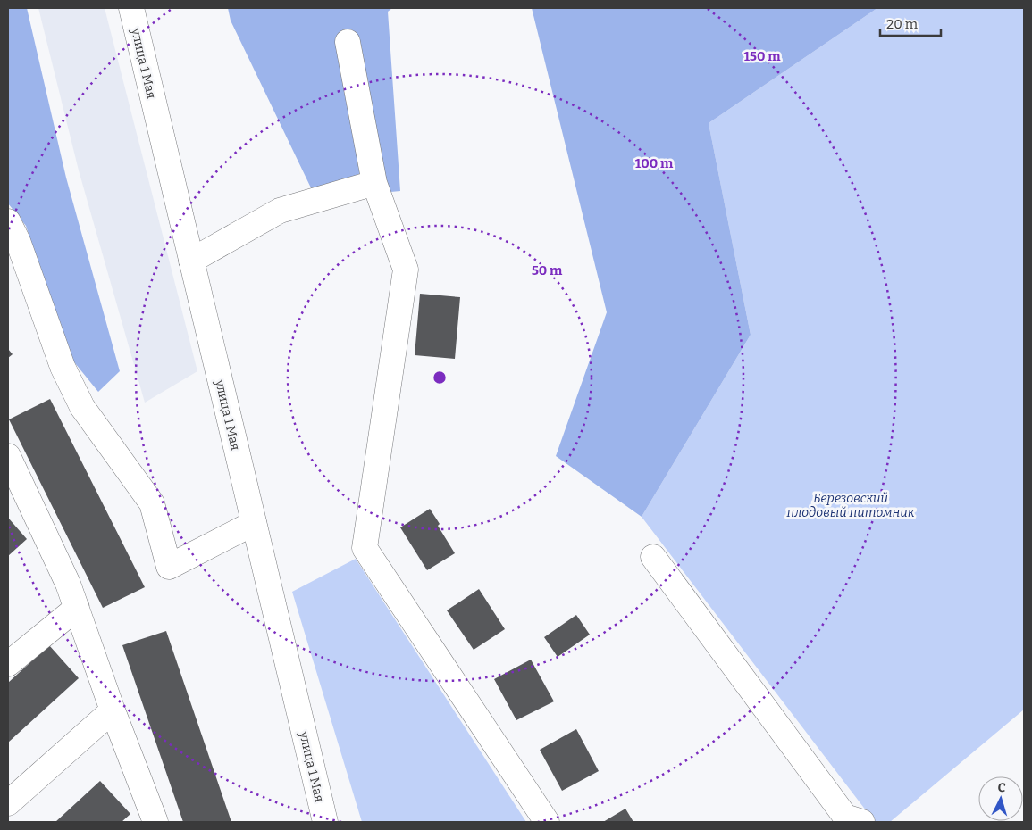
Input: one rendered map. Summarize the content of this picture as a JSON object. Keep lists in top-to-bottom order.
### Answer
{
  "streets": {
    "street": ["улица 1 Мая"]
  },
  "parks": ["Березовский плодовый питомник"],
  "scale_bar": "20 m",
  "north": "top",
  "rings": ["150 m", "100 m", "50 m"]
}
